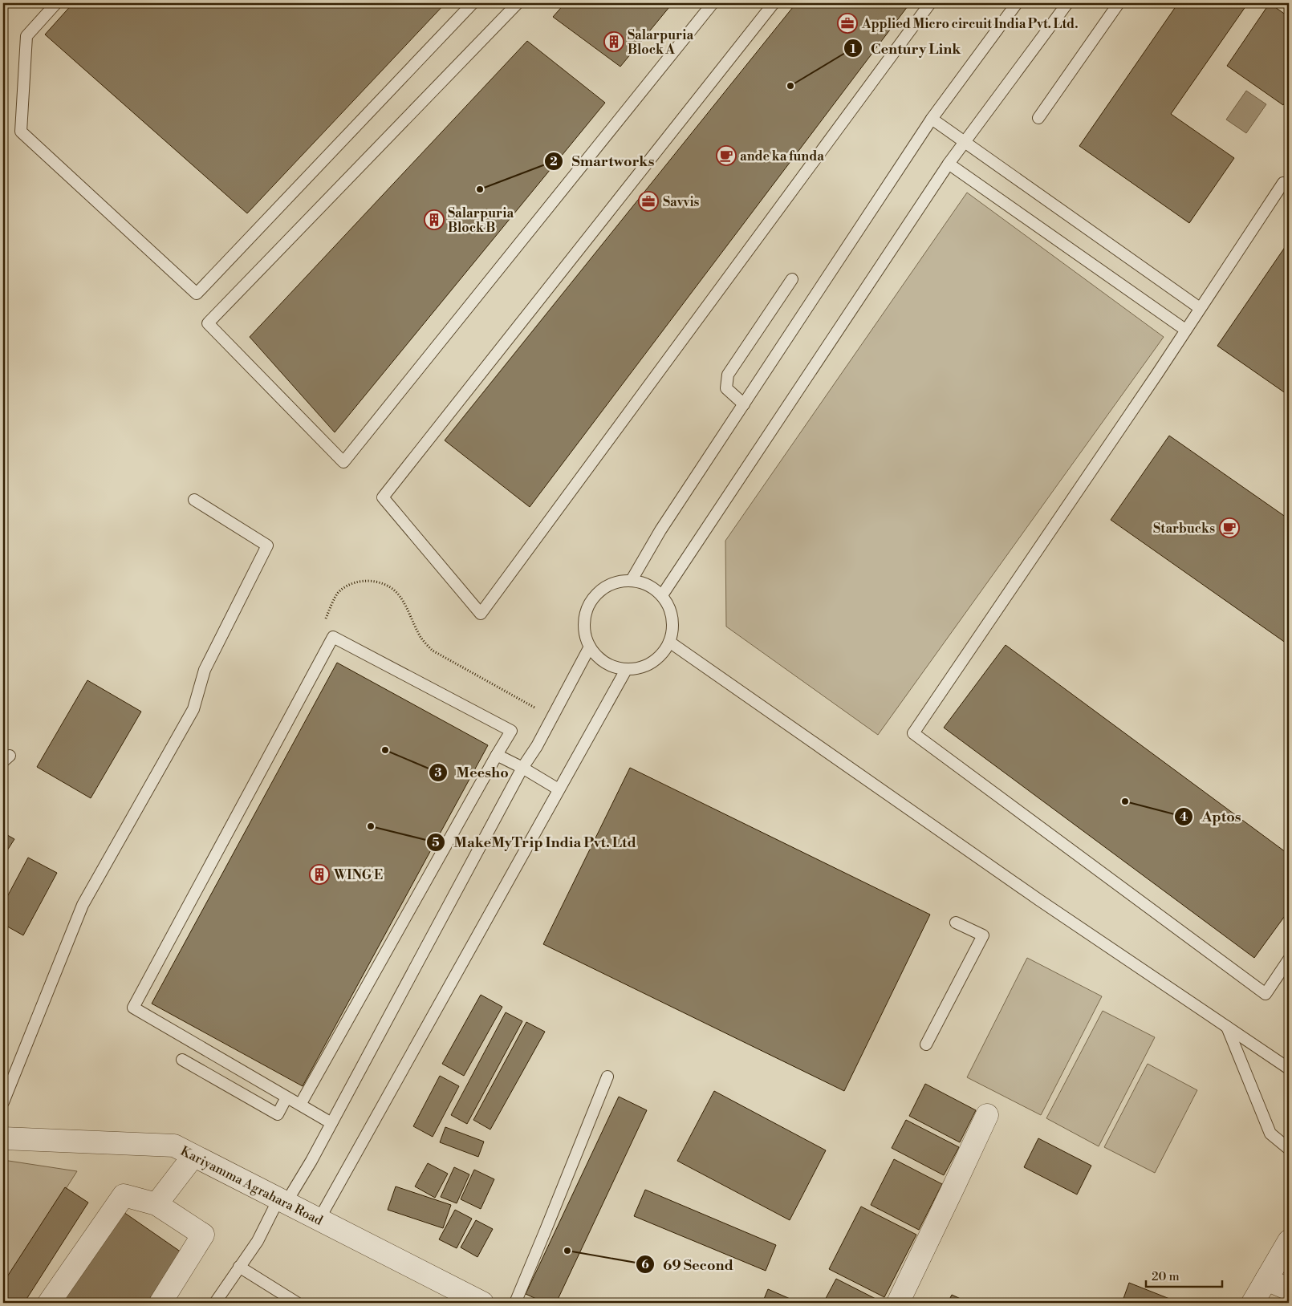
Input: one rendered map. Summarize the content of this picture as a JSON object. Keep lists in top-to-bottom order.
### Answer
{
  "streets": {
    "street": ["Kariyamma Agrahara Road"]
  },
  "places": {
    "office": ["Applied Micro circuit India Pvt. Ltd.", "Savvis"],
    "building": ["Salarpuria Block A", "Salarpuria Block B", "WING E"],
    "other": [
      "Century Link",
      "Smartworks",
      "Meesho",
      "Aptos",
      "MakeMyTrip India Pvt. Ltd",
      "69 Second"
    ],
    "cafe": ["ande ka funda", "Starbucks"]
  },
  "scale_bar": "20 m"
}
